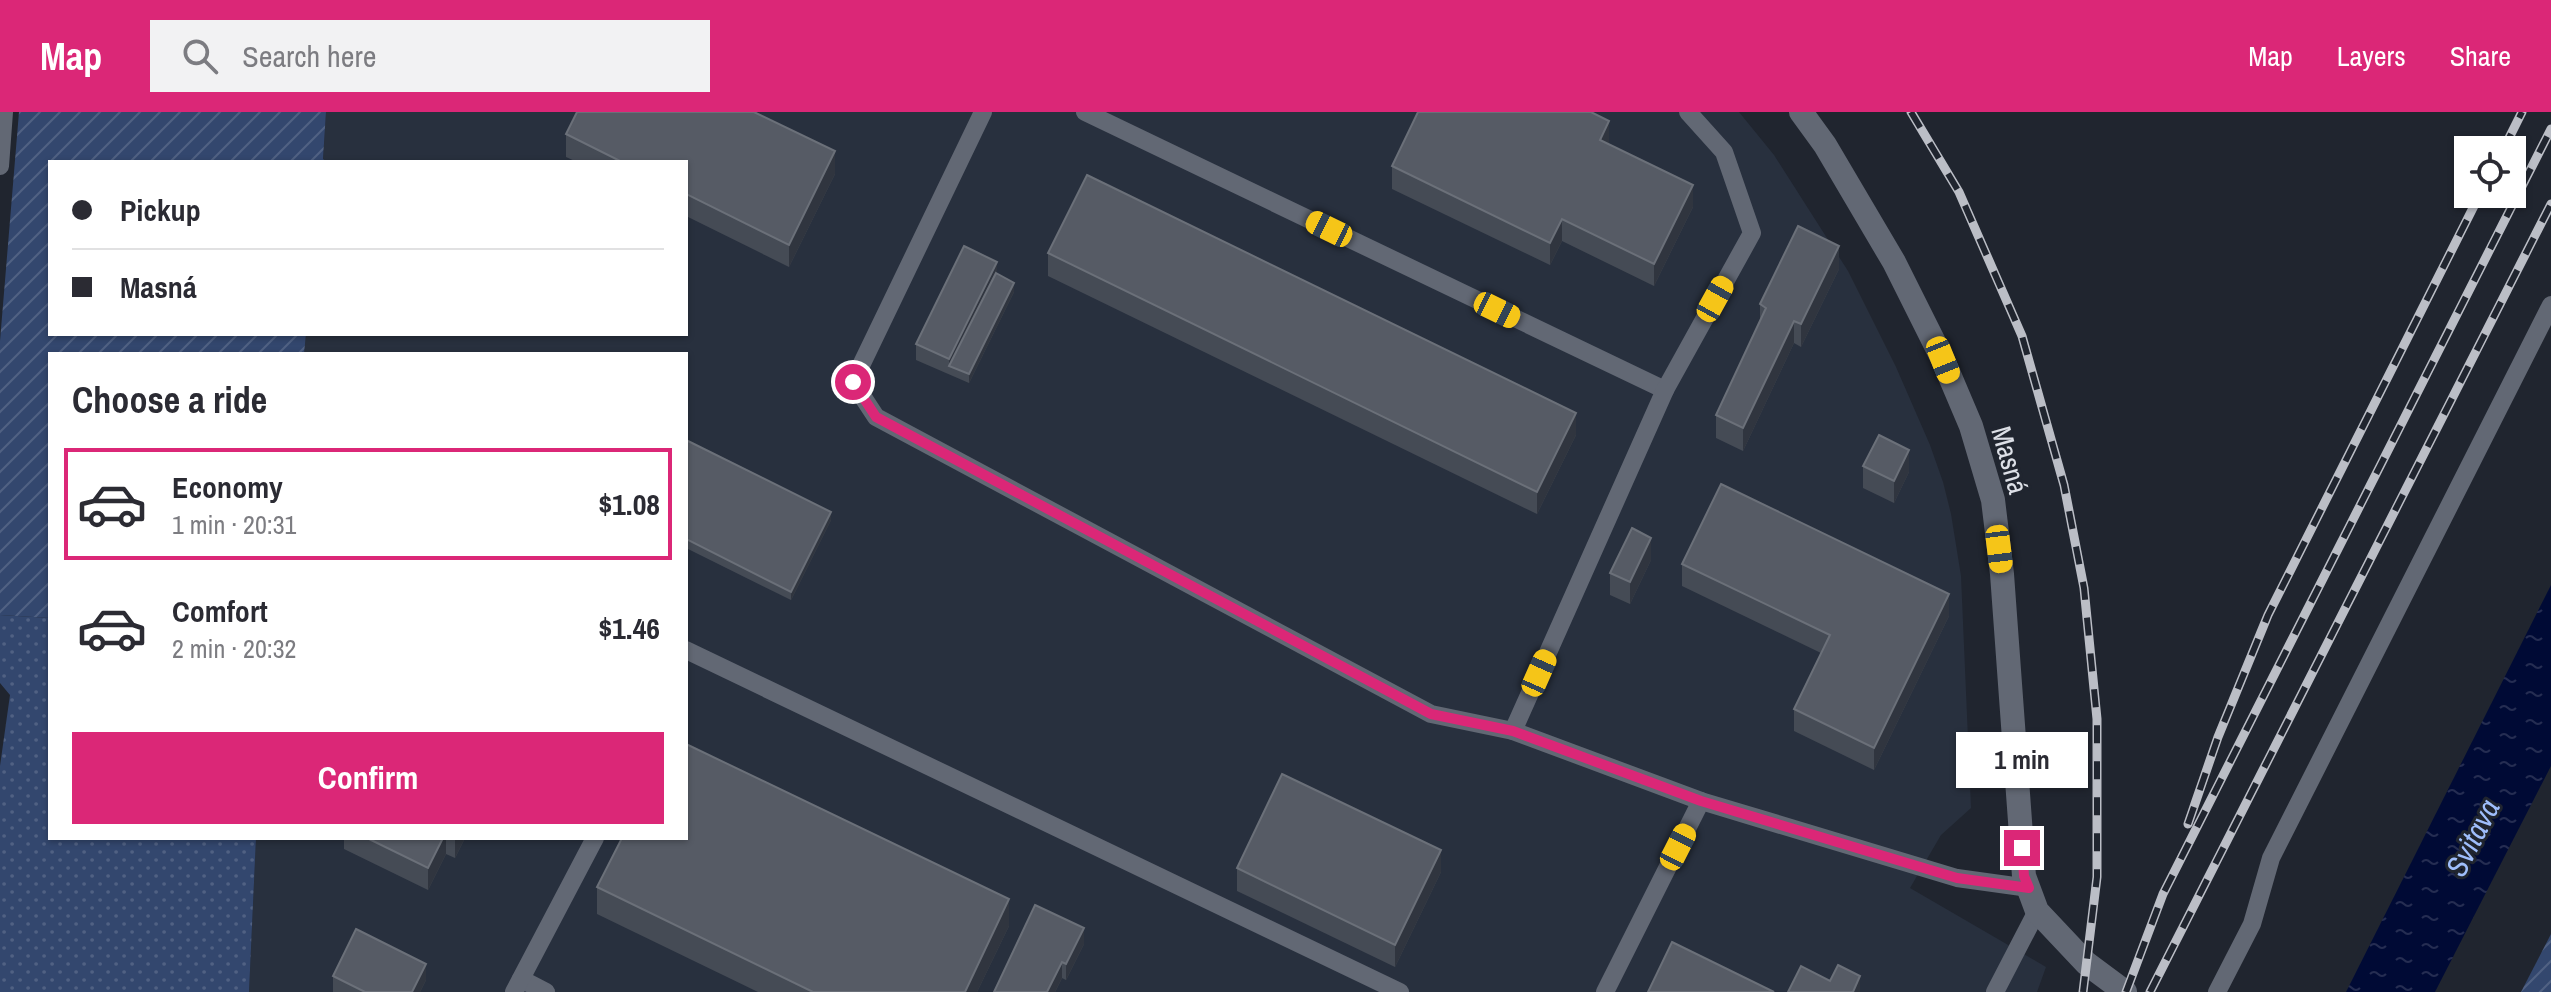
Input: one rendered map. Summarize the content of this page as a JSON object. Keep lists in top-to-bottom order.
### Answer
{
  "streets": {
    "street": ["Masná"]
  },
  "water": ["Svitava"],
  "page": {
    "header": "Map",
    "search": "Search here",
    "nav": ["Map", "Layers", "Share"],
    "banner": ["Pickup", "Masná"],
    "heading": "Choose a ride",
    "list": [
      {
        "name": "Economy",
        "note": "1 min · 20:31",
        "value": "$1.08"
      },
      {
        "name": "Comfort",
        "note": "2 min · 20:32",
        "value": "$1.46"
      }
    ],
    "buttons": "Confirm",
    "bubble": "1 min"
  }
}
